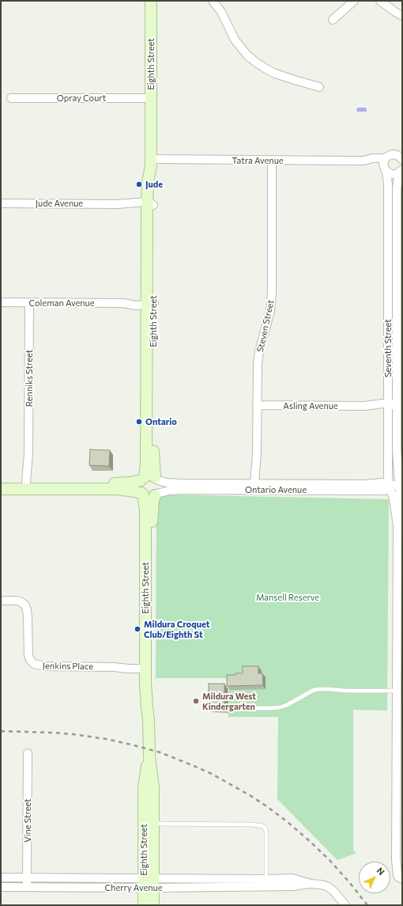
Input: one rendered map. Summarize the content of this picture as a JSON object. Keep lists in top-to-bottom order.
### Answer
{
  "streets": {
    "street": [
      "Eighth Street",
      "Opray Court",
      "Tatra Avenue",
      "Jude Avenue",
      "Coleman Avenue",
      "Steven Street",
      "Seventh Street",
      "Renniks Street",
      "Asling Avenue",
      "Ontario Avenue",
      "Jenkins Place",
      "Vine Street",
      "Cherry Avenue"
    ]
  },
  "crossings": [
    ["Eighth Street", "Opray Court"],
    ["Eighth Street", "Tatra Avenue"],
    ["Eighth Street", "Jude Avenue"],
    ["Eighth Street", "Coleman Avenue"],
    ["Eighth Street", "Ontario Avenue"],
    ["Eighth Street", "Jenkins Place"],
    ["Eighth Street", "Cherry Avenue"],
    ["Tatra Avenue", "Steven Street"],
    ["Tatra Avenue", "Seventh Street"],
    ["Coleman Avenue", "Renniks Street"],
    ["Steven Street", "Asling Avenue"],
    ["Steven Street", "Ontario Avenue"],
    ["Seventh Street", "Asling Avenue"],
    ["Seventh Street", "Ontario Avenue"],
    ["Renniks Street", "Ontario Avenue"],
    ["Vine Street", "Cherry Avenue"]
  ],
  "parks": ["Mansell Reserve"],
  "places": [
    "Jude",
    "Ontario",
    "Mildura Croquet Club/Eighth St",
    "Mildura West Kindergarten"
  ],
  "north": "top right"
}
